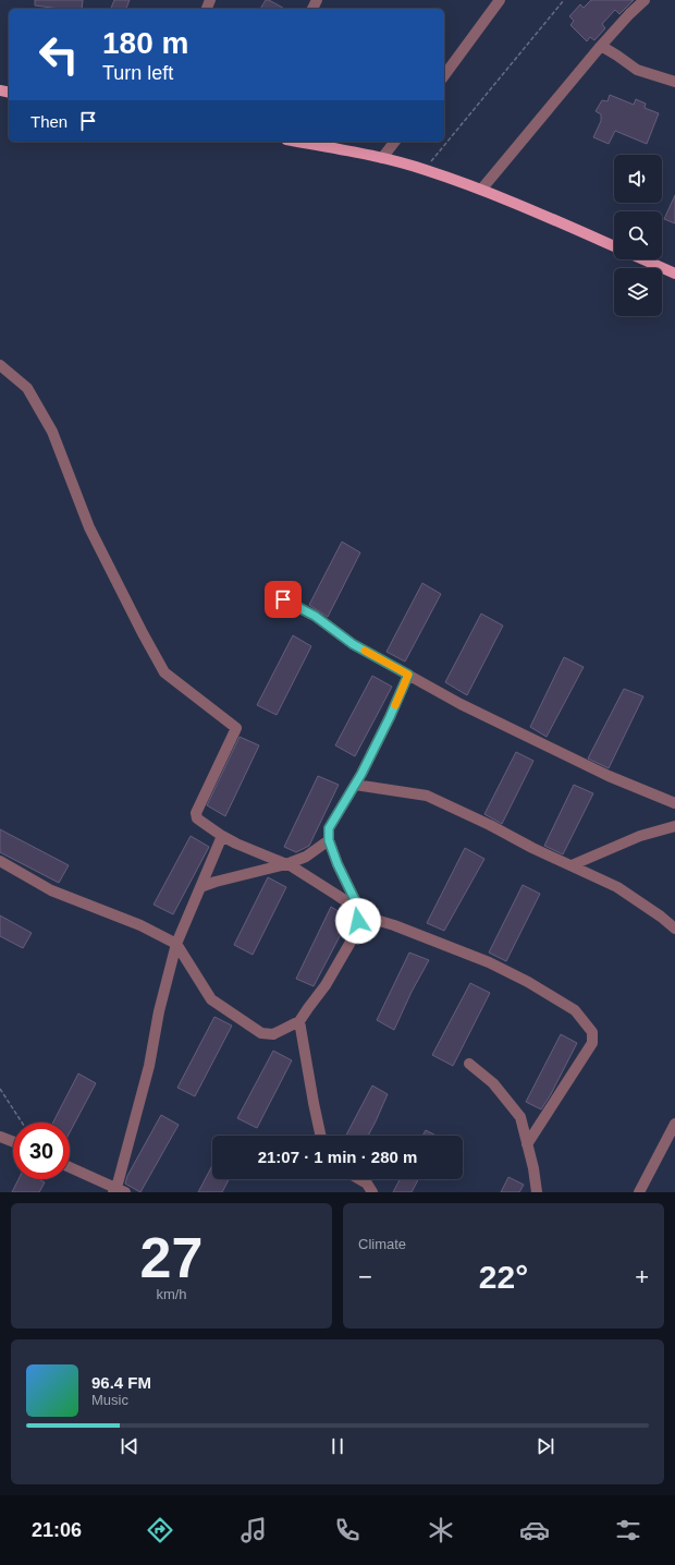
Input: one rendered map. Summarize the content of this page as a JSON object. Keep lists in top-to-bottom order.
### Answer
{
  "page": {
    "turn": ["180 m", "Turn left"],
    "then": "Then",
    "limit": "30",
    "trip": "21:07 · 1 min · 280 m",
    "tile": [
      ["27", "km/h"],
      "Climate"
    ],
    "heat": ["−", "22°", "+"],
    "song": ["96.4 FM", "Music"],
    "tabs": "21:06"
  }
}
